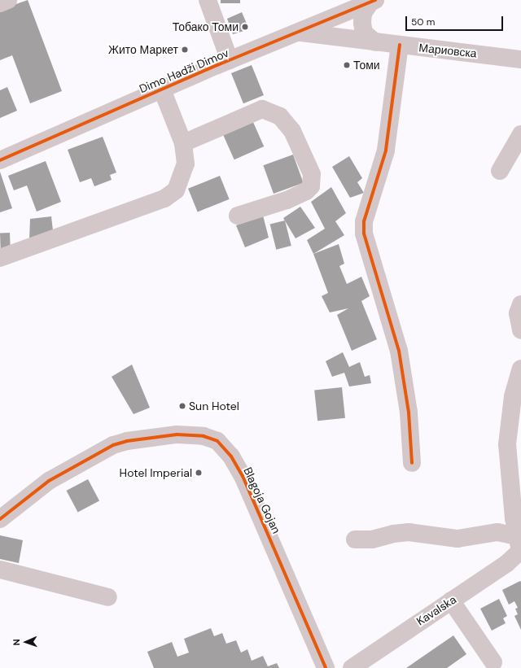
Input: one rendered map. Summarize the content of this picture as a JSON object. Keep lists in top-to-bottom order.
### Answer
{
  "streets": {
    "street": [
      "Мариовска",
      "Dimo Hadži Dimov",
      "Blagoja Gojan",
      "Kavalska"
    ]
  },
  "crossings": [
    ["Мариовска", "Dimo Hadži Dimov"]
  ],
  "places": [
    "Тобако Томи",
    "Жито Маркет",
    "Томи",
    "Sun Hotel",
    "Hotel Imperial"
  ],
  "scale_bar": "50 m",
  "north": "left"
}
